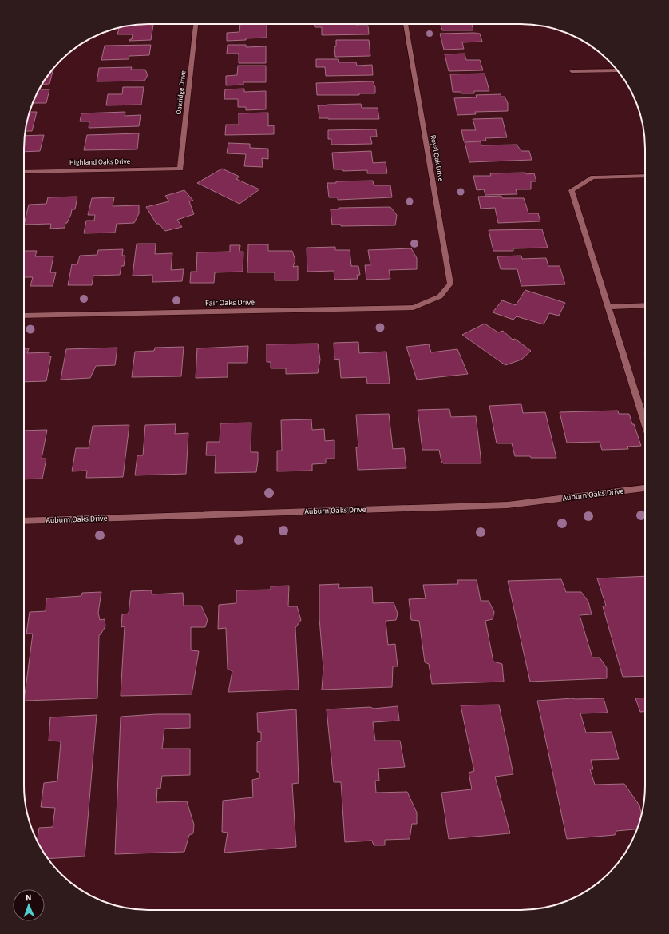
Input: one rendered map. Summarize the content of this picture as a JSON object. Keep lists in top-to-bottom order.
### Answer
{
  "streets": {
    "street": [
      "Oakridge Drive",
      "Royal Oak Drive",
      "Highland Oaks Drive",
      "Fair Oaks Drive",
      "Auburn Oaks Drive"
    ]
  },
  "crossings": [
    ["Oakridge Drive", "Highland Oaks Drive"],
    ["Royal Oak Drive", "Fair Oaks Drive"]
  ],
  "north": "top"
}
